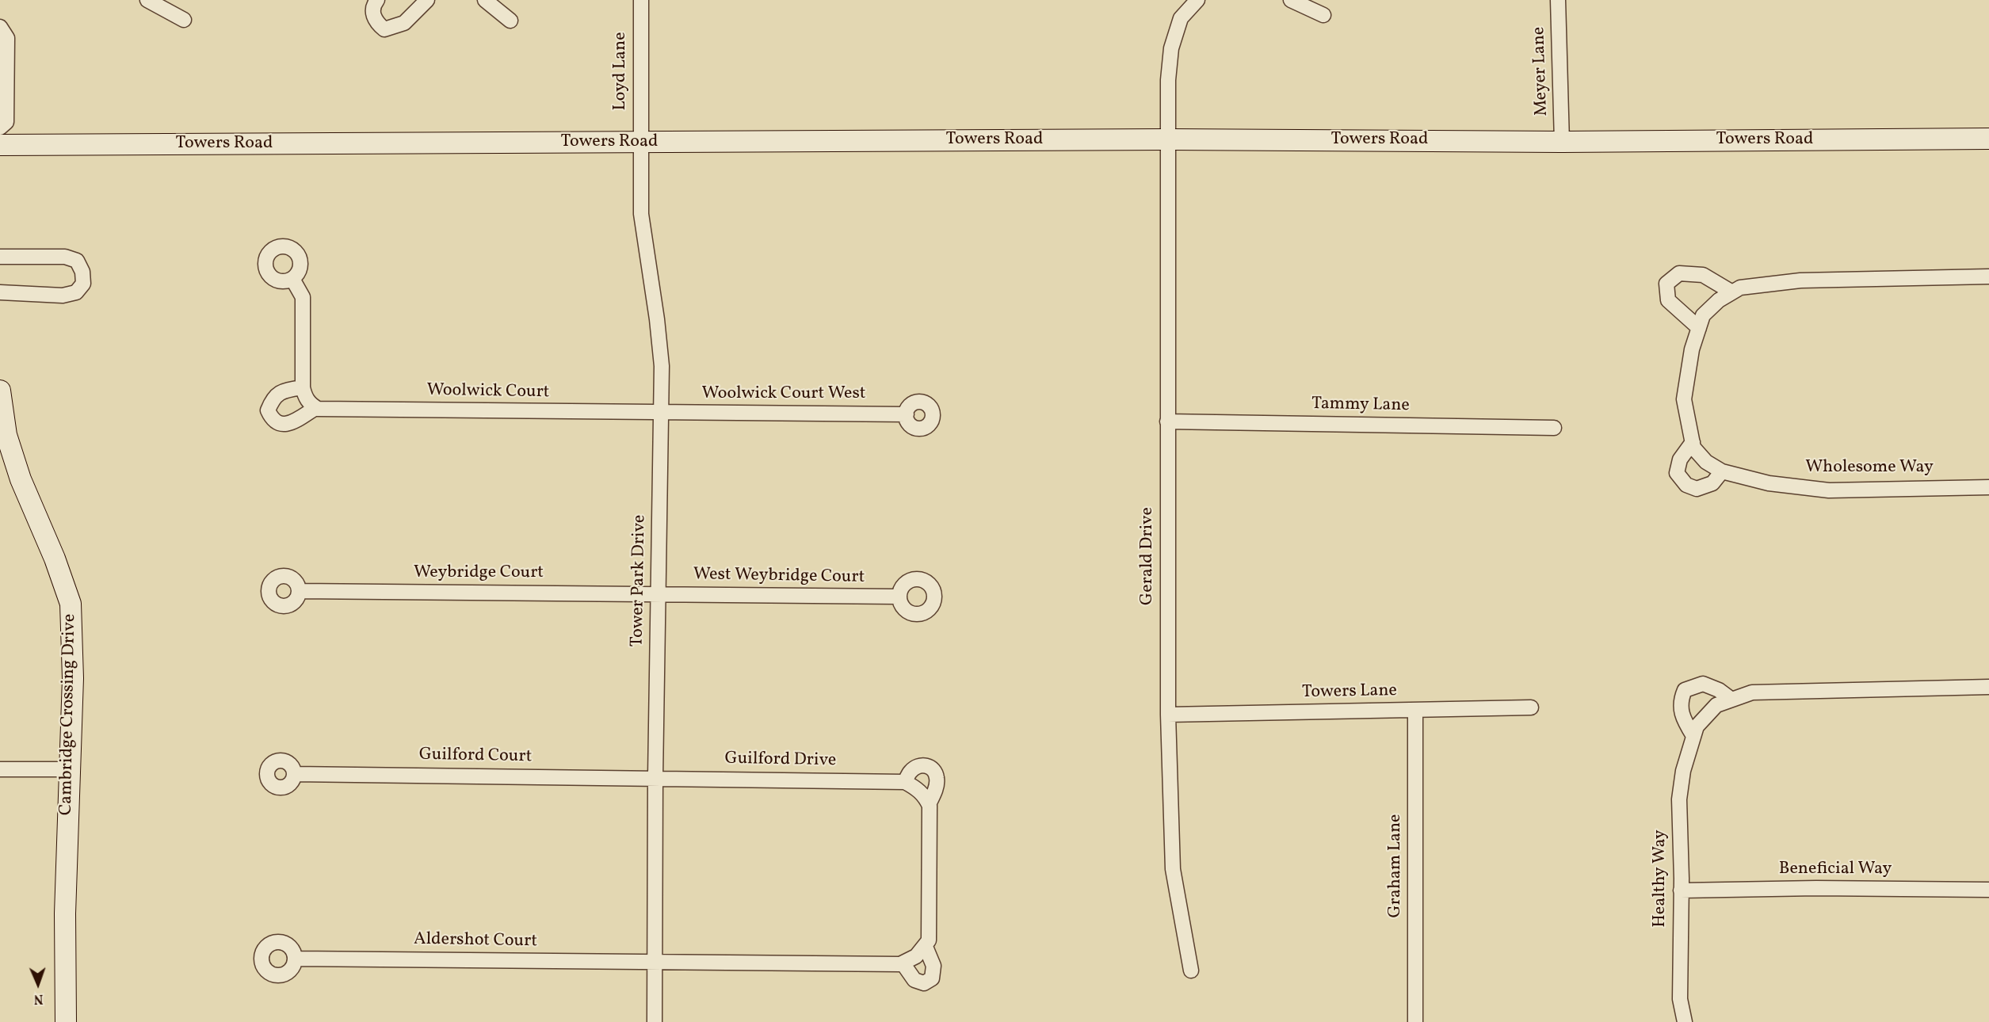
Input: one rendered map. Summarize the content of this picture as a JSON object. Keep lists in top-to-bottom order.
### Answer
{
  "streets": {
    "main road": ["Towers Road", "Cambridge Crossing Drive"],
    "street": [
      "Loyd Lane",
      "Meyer Lane",
      "Woolwick Court",
      "Woolwick Court West",
      "Tammy Lane",
      "Wholesome Way",
      "Gerald Drive",
      "Weybridge Court",
      "West Weybridge Court",
      "Tower Park Drive",
      "Towers Lane",
      "Guilford Court",
      "Guilford Drive",
      "Graham Lane",
      "Beneficial Way",
      "Healthy Way",
      "Aldershot Court"
    ]
  },
  "crossings": [
    ["Loyd Lane", "Towers Road"],
    ["Loyd Lane", "Tower Park Drive"],
    ["Meyer Lane", "Towers Road"],
    ["Towers Road", "Gerald Drive"],
    ["Towers Road", "Tower Park Drive"],
    ["Woolwick Court", "Woolwick Court West"],
    ["Woolwick Court", "Tower Park Drive"],
    ["Woolwick Court West", "Tower Park Drive"],
    ["Tammy Lane", "Gerald Drive"],
    ["Gerald Drive", "Towers Lane"],
    ["Weybridge Court", "West Weybridge Court"],
    ["Weybridge Court", "Tower Park Drive"],
    ["West Weybridge Court", "Tower Park Drive"],
    ["Tower Park Drive", "Guilford Court"],
    ["Tower Park Drive", "Guilford Drive"],
    ["Tower Park Drive", "Aldershot Court"],
    ["Towers Lane", "Graham Lane"],
    ["Guilford Court", "Guilford Drive"],
    ["Beneficial Way", "Healthy Way"]
  ],
  "north": "bottom"
}
